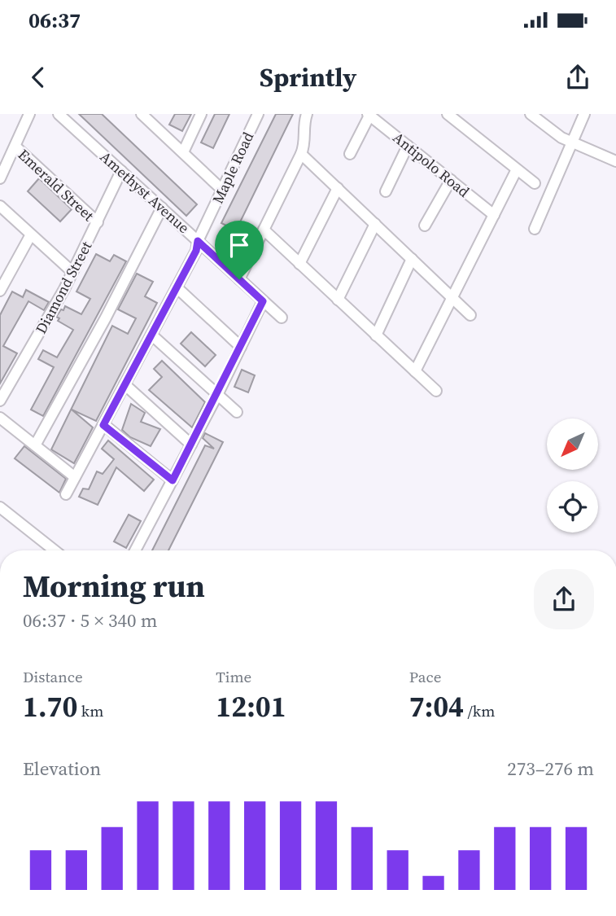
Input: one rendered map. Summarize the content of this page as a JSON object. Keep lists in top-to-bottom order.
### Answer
{
  "streets": {
    "street": [
      "Antipolo Road",
      "Maple Road",
      "Emerald Street",
      "Amethyst Avenue",
      "Diamond Street"
    ]
  },
  "crossings": [
    ["Maple Road", "Amethyst Avenue"],
    ["Emerald Street", "Diamond Street"],
    ["Amethyst Avenue", "Diamond Street"]
  ],
  "north": "bottom left",
  "page": {
    "status": "06:37",
    "header": "Sprintly",
    "heading": ["Morning run", "06:37 · 5 × 340 m"],
    "stats": [
      ["Distance", "1.70 km"],
      ["Time", "12:01"],
      ["Pace", "7:04 /km"]
    ],
    "chart": ["Elevation", "273–276 m"]
  }
}
